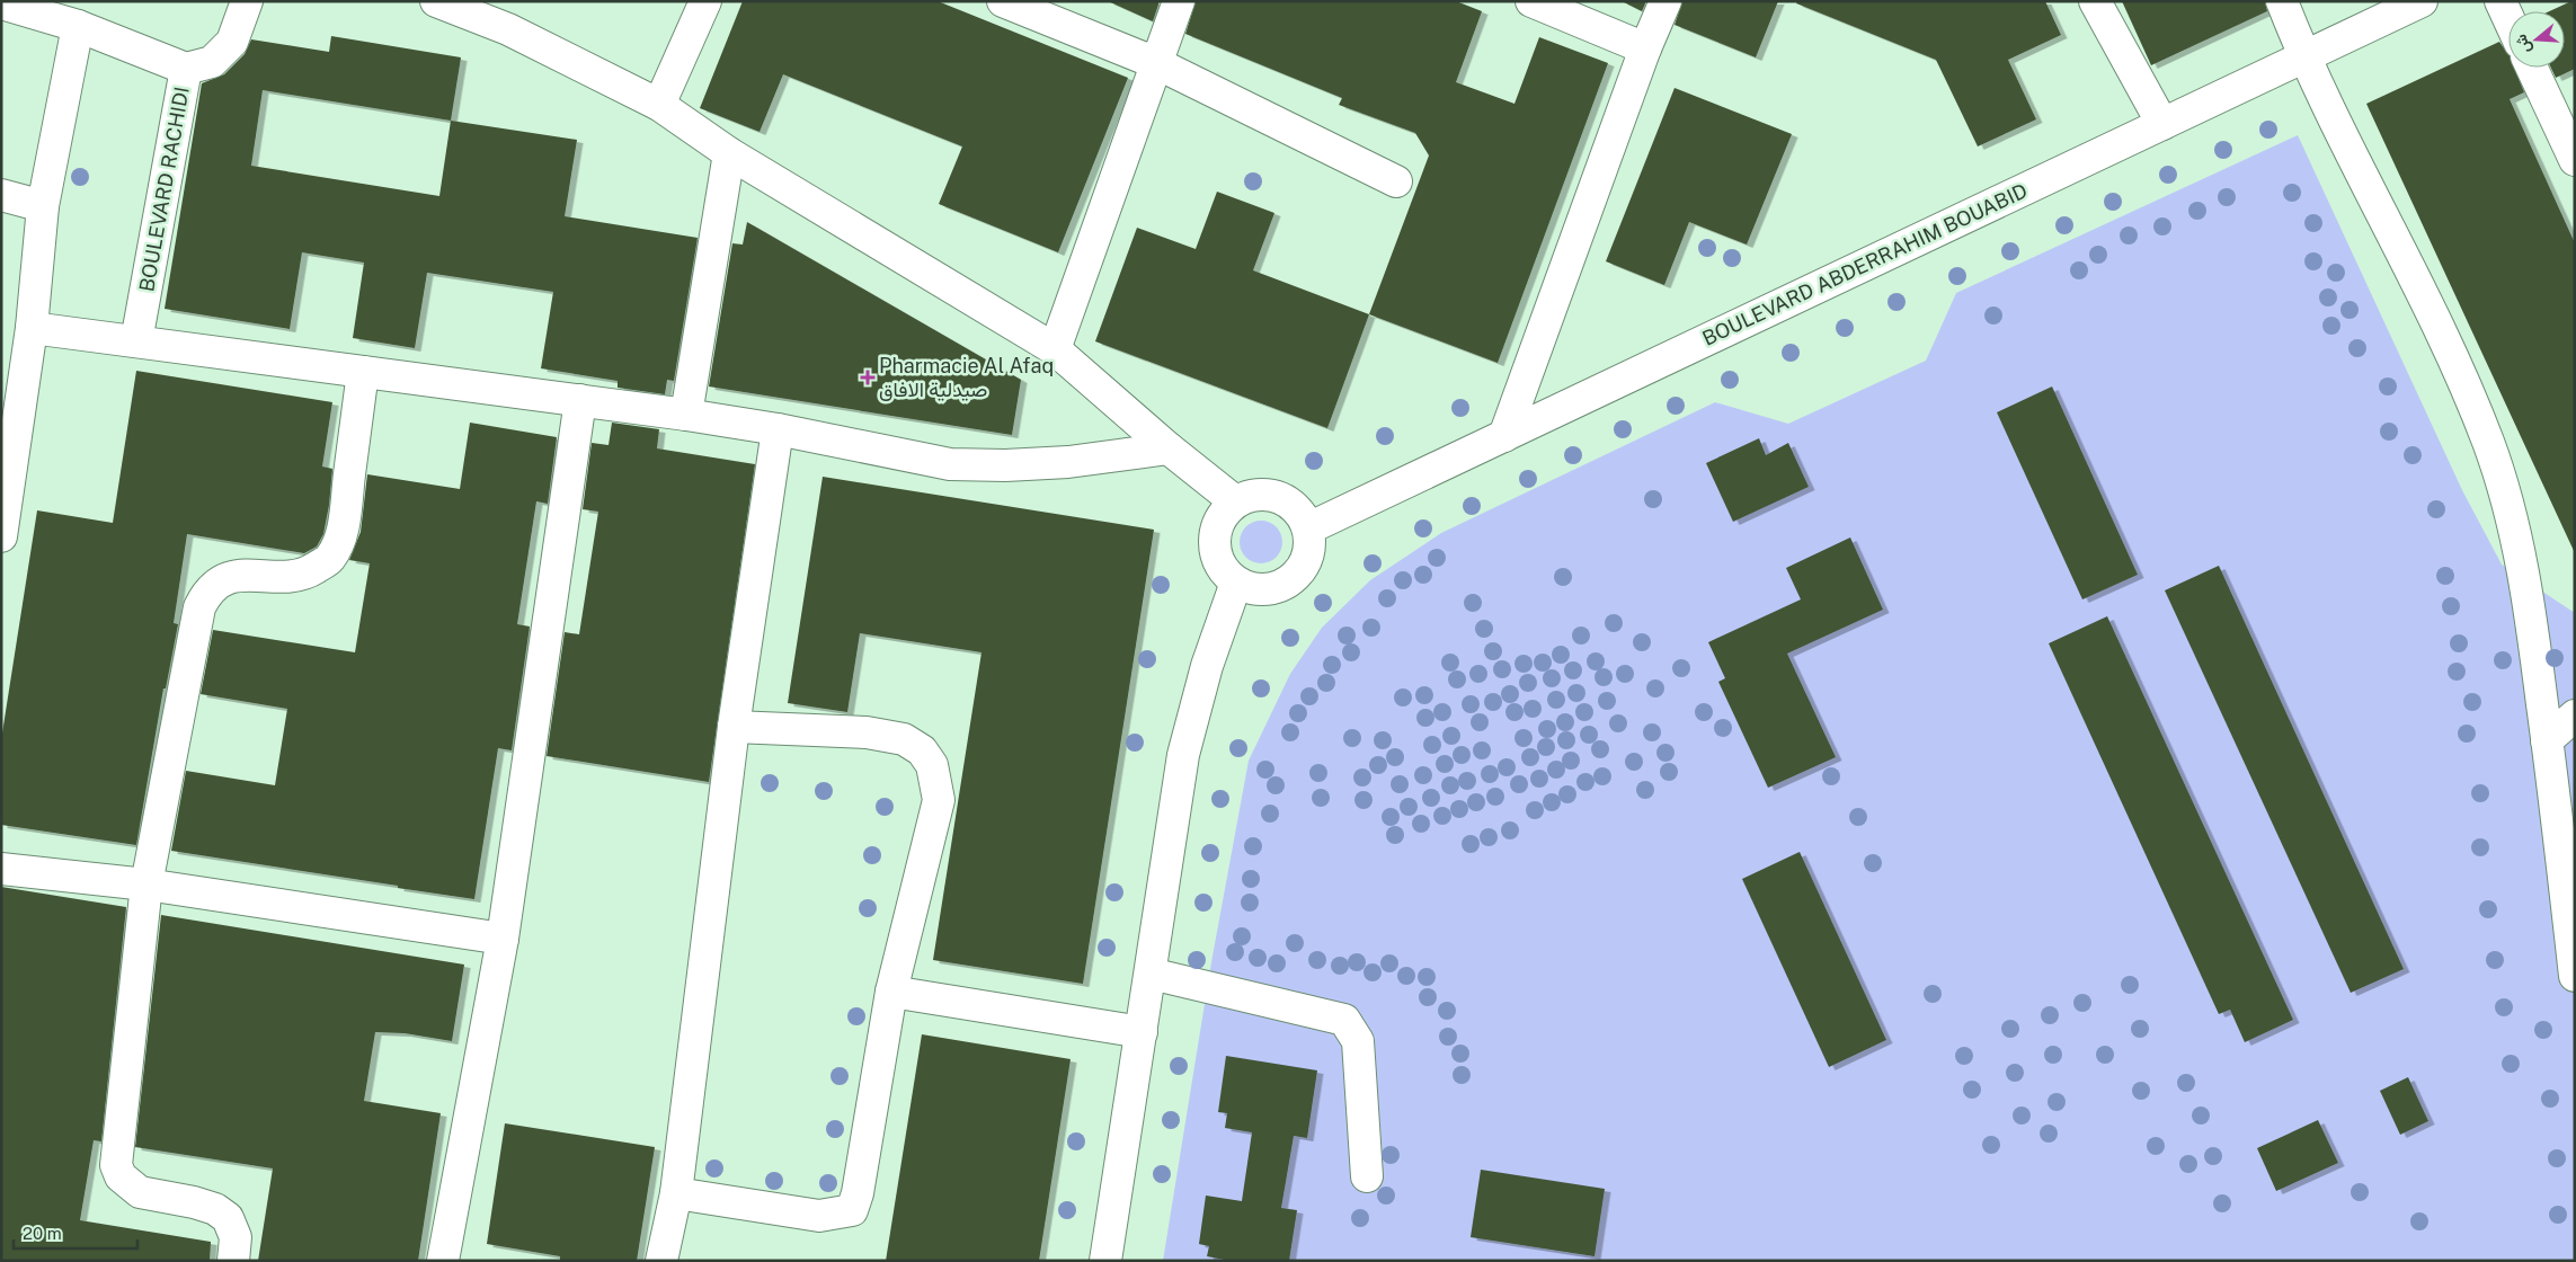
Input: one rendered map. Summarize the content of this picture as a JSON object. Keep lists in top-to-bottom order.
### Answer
{
  "streets": {
    "street": ["BOULEVARD RACHIDI", "BOULEVARD ABDERRAHIM BOUABID"]
  },
  "places": {
    "health": ["Pharmacie Al Afaq صيدلية الافاق"]
  },
  "scale_bar": "20 m",
  "north": "left"
}
